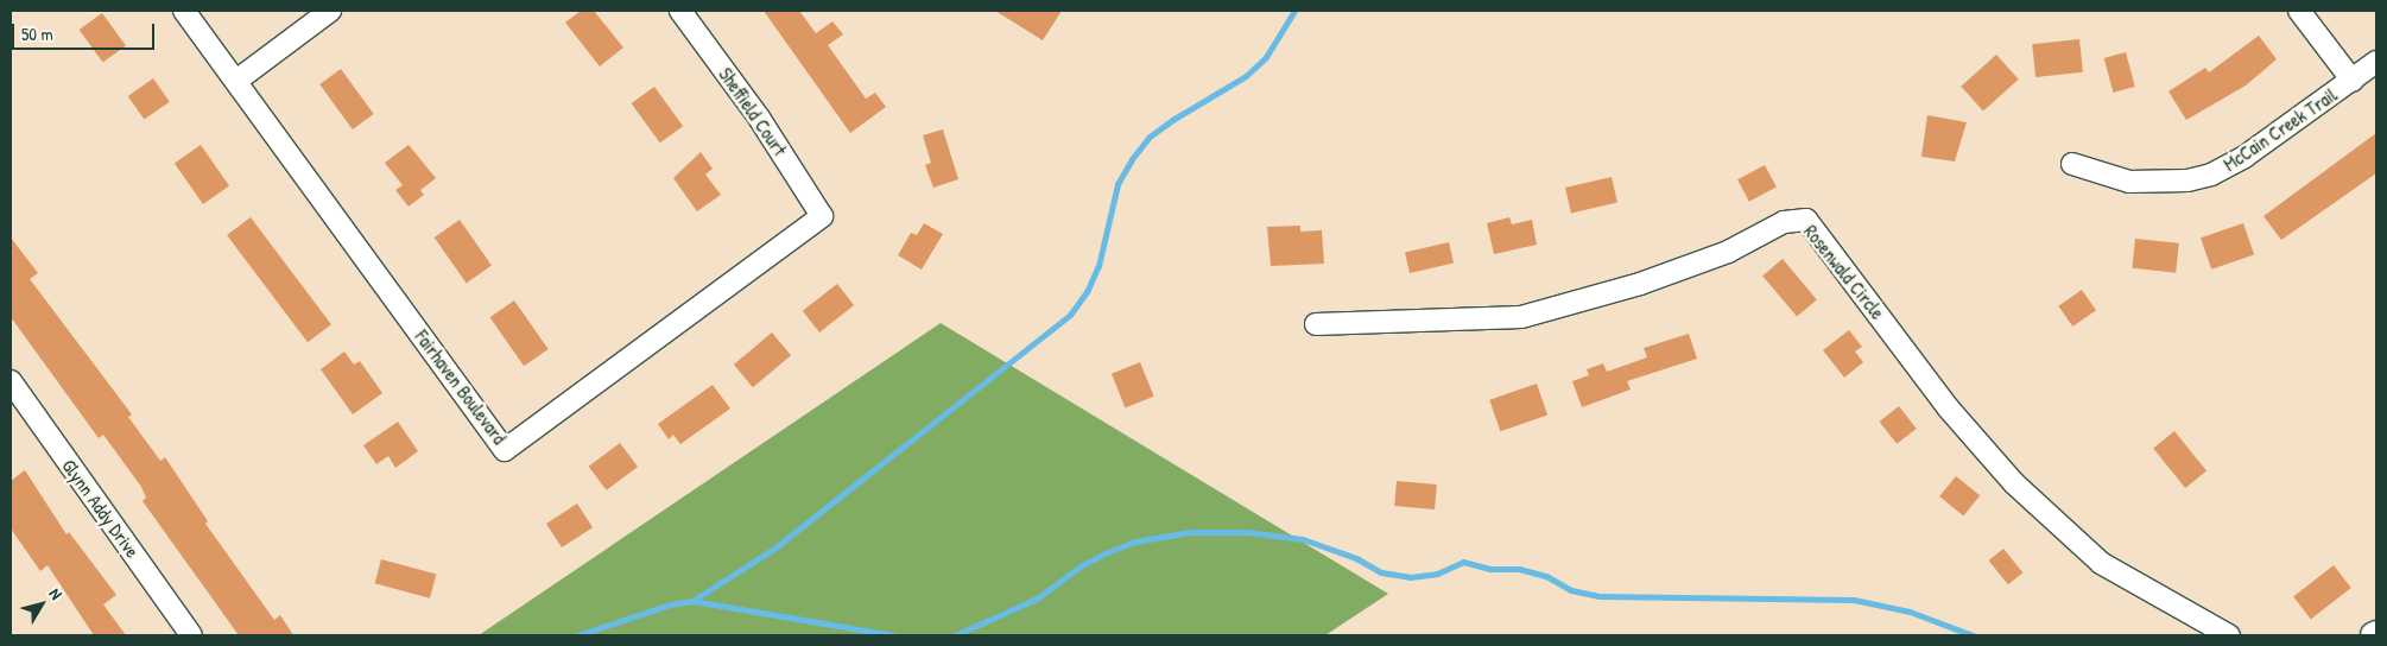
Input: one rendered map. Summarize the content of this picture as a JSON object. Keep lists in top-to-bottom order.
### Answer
{
  "streets": {
    "street": [
      "Sheffield Court",
      "McCain Creek Trail",
      "Rosenwald Circle",
      "Fairhaven Boulevard",
      "Glynn Addy Drive"
    ]
  },
  "crossings": [
    ["Sheffield Court", "Fairhaven Boulevard"]
  ],
  "scale_bar": "50 m",
  "north": "top right"
}
